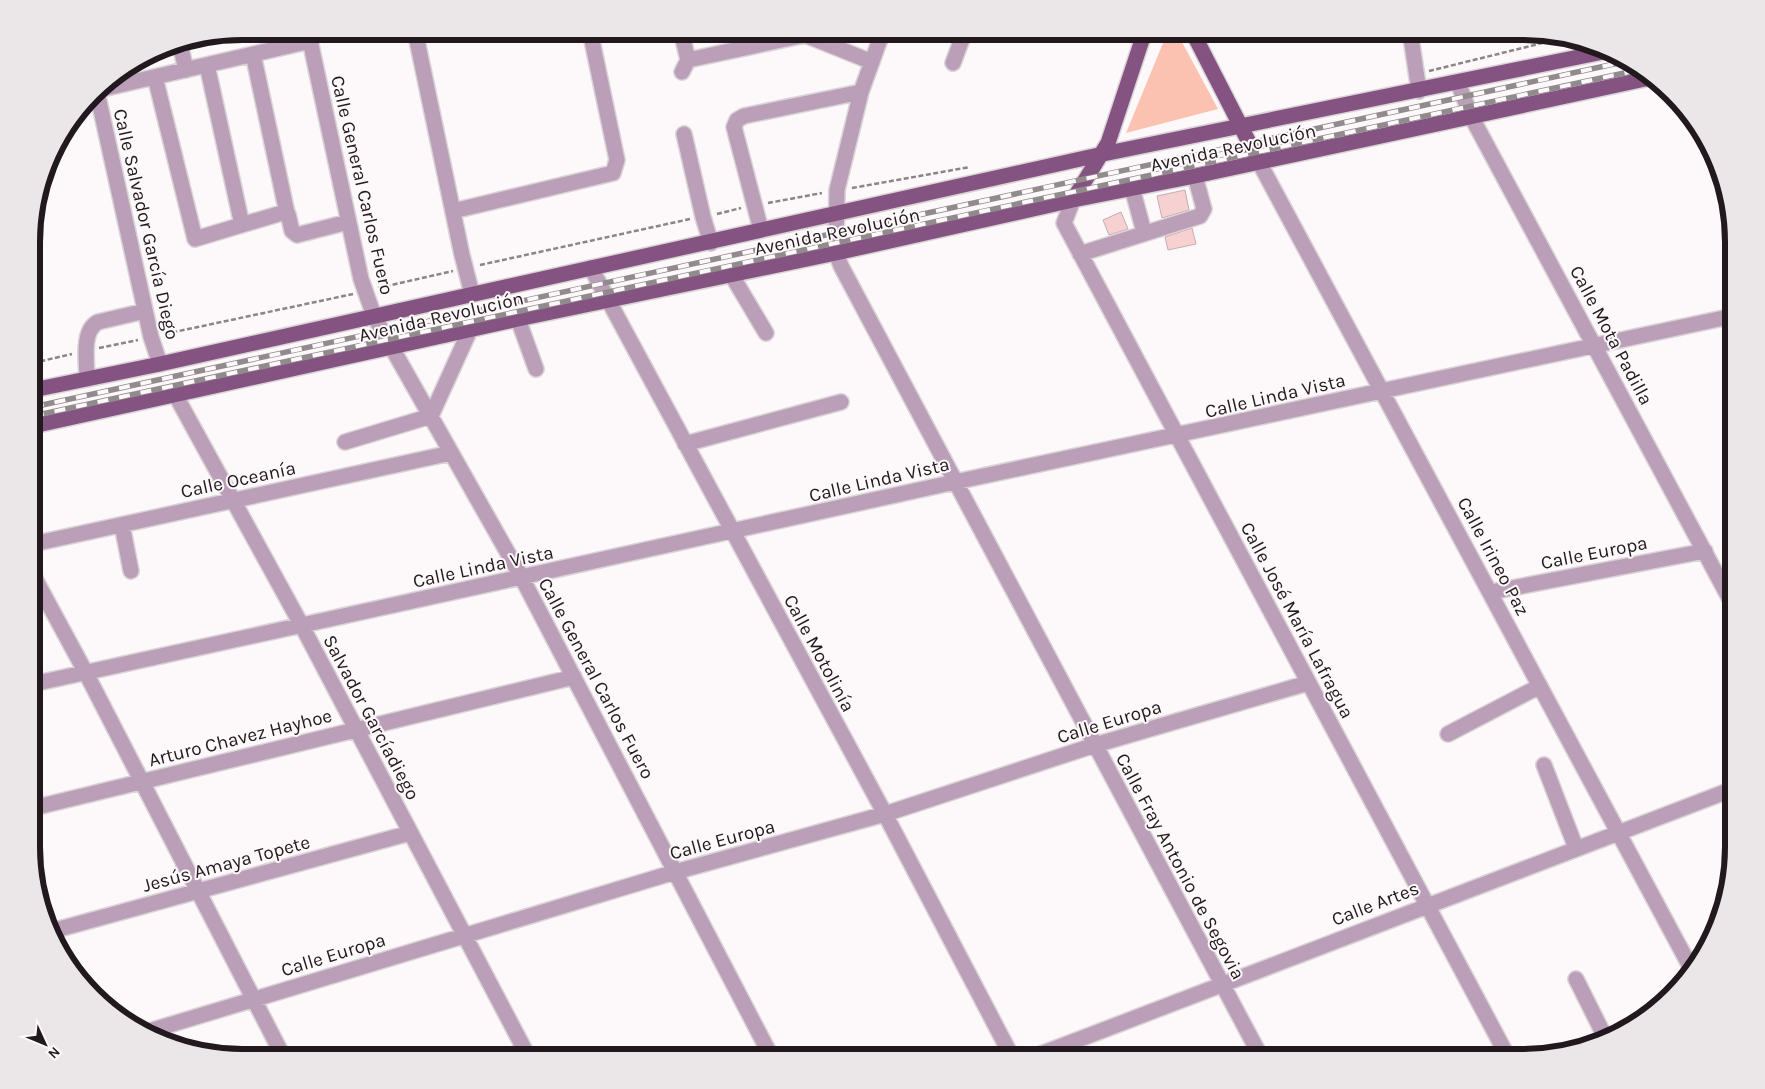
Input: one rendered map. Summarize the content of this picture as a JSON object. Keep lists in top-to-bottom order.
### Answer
{
  "streets": {
    "main road": ["Avenida Revolución"],
    "street": [
      "Calle General Carlos Fuero",
      "Calle Salvador García Diego",
      "Calle Mota Padilla",
      "Calle Linda Vista",
      "Calle Oceanía",
      "Calle Europa",
      "Calle Irineo Paz",
      "Calle José María Lafragua",
      "Calle Motolinía",
      "Salvador Garcíadiego",
      "Arturo Chavez Hayhoe",
      "Jesús Amaya Topete",
      "Calle Fray Antonio de Segovia",
      "Calle Artes"
    ]
  },
  "crossings": [
    ["Avenida Revolución", "Calle General Carlos Fuero"],
    ["Avenida Revolución", "Calle Salvador García Diego"],
    ["Avenida Revolución", "Calle Mota Padilla"],
    ["Avenida Revolución", "Calle Irineo Paz"],
    ["Avenida Revolución", "Calle José María Lafragua"],
    ["Avenida Revolución", "Calle Motolinía"],
    ["Avenida Revolución", "Salvador Garcíadiego"],
    ["Avenida Revolución", "Calle Fray Antonio de Segovia"],
    ["Calle General Carlos Fuero", "Calle Linda Vista"],
    ["Calle General Carlos Fuero", "Calle Oceanía"],
    ["Calle General Carlos Fuero", "Calle Europa"],
    ["Calle General Carlos Fuero", "Arturo Chavez Hayhoe"],
    ["Calle Mota Padilla", "Calle Linda Vista"],
    ["Calle Mota Padilla", "Calle Europa"],
    ["Calle Linda Vista", "Calle Irineo Paz"],
    ["Calle Linda Vista", "Calle José María Lafragua"],
    ["Calle Linda Vista", "Calle Motolinía"],
    ["Calle Linda Vista", "Salvador Garcíadiego"],
    ["Calle Linda Vista", "Calle Fray Antonio de Segovia"],
    ["Calle Oceanía", "Salvador Garcíadiego"],
    ["Calle Europa", "Calle Irineo Paz"],
    ["Calle Europa", "Calle José María Lafragua"],
    ["Calle Europa", "Calle Motolinía"],
    ["Calle Europa", "Salvador Garcíadiego"],
    ["Calle Europa", "Calle Fray Antonio de Segovia"],
    ["Calle Irineo Paz", "Calle Artes"],
    ["Calle José María Lafragua", "Calle Artes"],
    ["Salvador Garcíadiego", "Arturo Chavez Hayhoe"],
    ["Salvador Garcíadiego", "Jesús Amaya Topete"],
    ["Calle Fray Antonio de Segovia", "Calle Artes"]
  ],
  "north": "bottom right"
}
